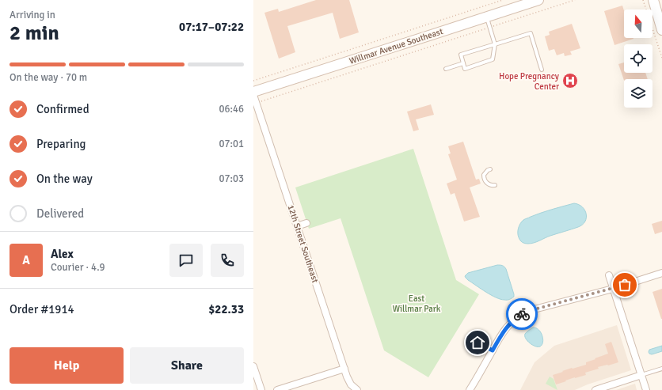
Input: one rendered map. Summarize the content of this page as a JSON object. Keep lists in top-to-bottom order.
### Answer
{
  "streets": {
    "main road": ["Willmar Avenue Southeast"],
    "street": ["12th Street Southeast"]
  },
  "parks": ["East Willmar Park"],
  "places": {
    "hospital": ["Hope Pregnancy Center"]
  },
  "north": "top",
  "page": {
    "heading": ["2 min", "Arriving in", "07:17–07:22"],
    "panel": [
      "Alex",
      "Courier · 4.9",
      "Order #1914",
      "$22.33"
    ],
    "bar": "On the way · 70 m",
    "list": [
      ["Confirmed", "06:46"],
      ["Preparing", "07:01"],
      ["On the way", "07:03"],
      "Delivered"
    ],
    "round": "A",
    "buttons": ["Help", "Share"]
  }
}
